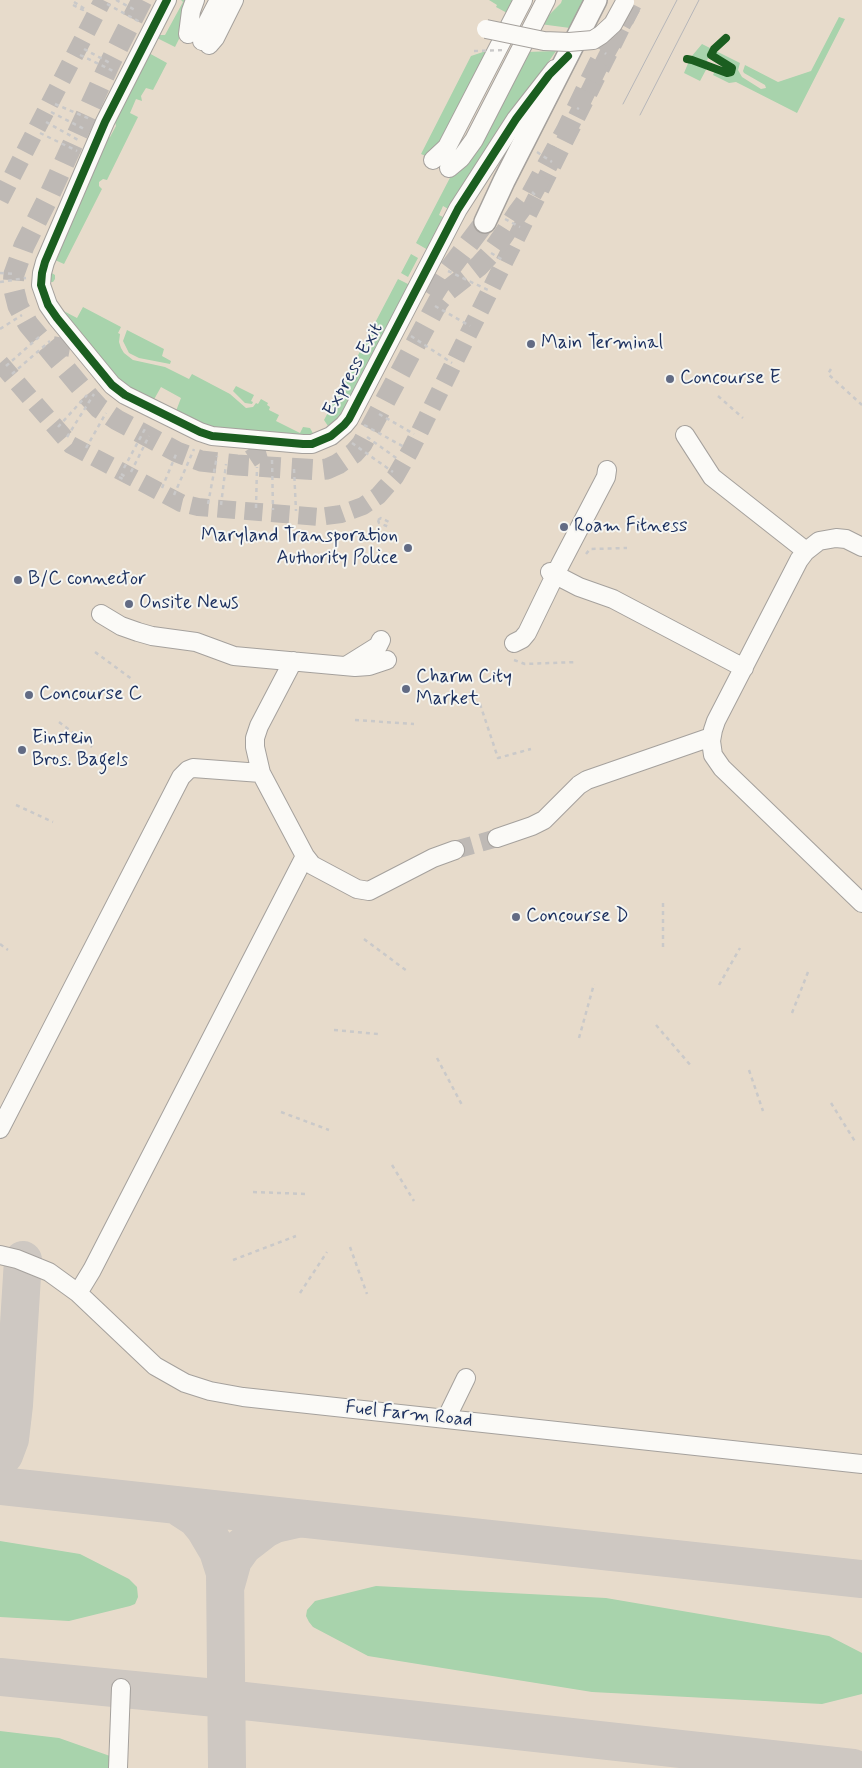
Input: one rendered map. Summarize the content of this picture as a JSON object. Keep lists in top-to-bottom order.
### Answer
{
  "streets": {
    "street": ["Express Exit", "Fuel Farm Road"]
  },
  "places": [
    "Main Terminal",
    "Concourse E",
    "Roam Fitness",
    "Maryland Transporation Authority Police",
    "B/C connector",
    "Onsite News",
    "Charm City Market",
    "Concourse C",
    "Einstein Bros. Bagels",
    "Concourse D"
  ]
}
